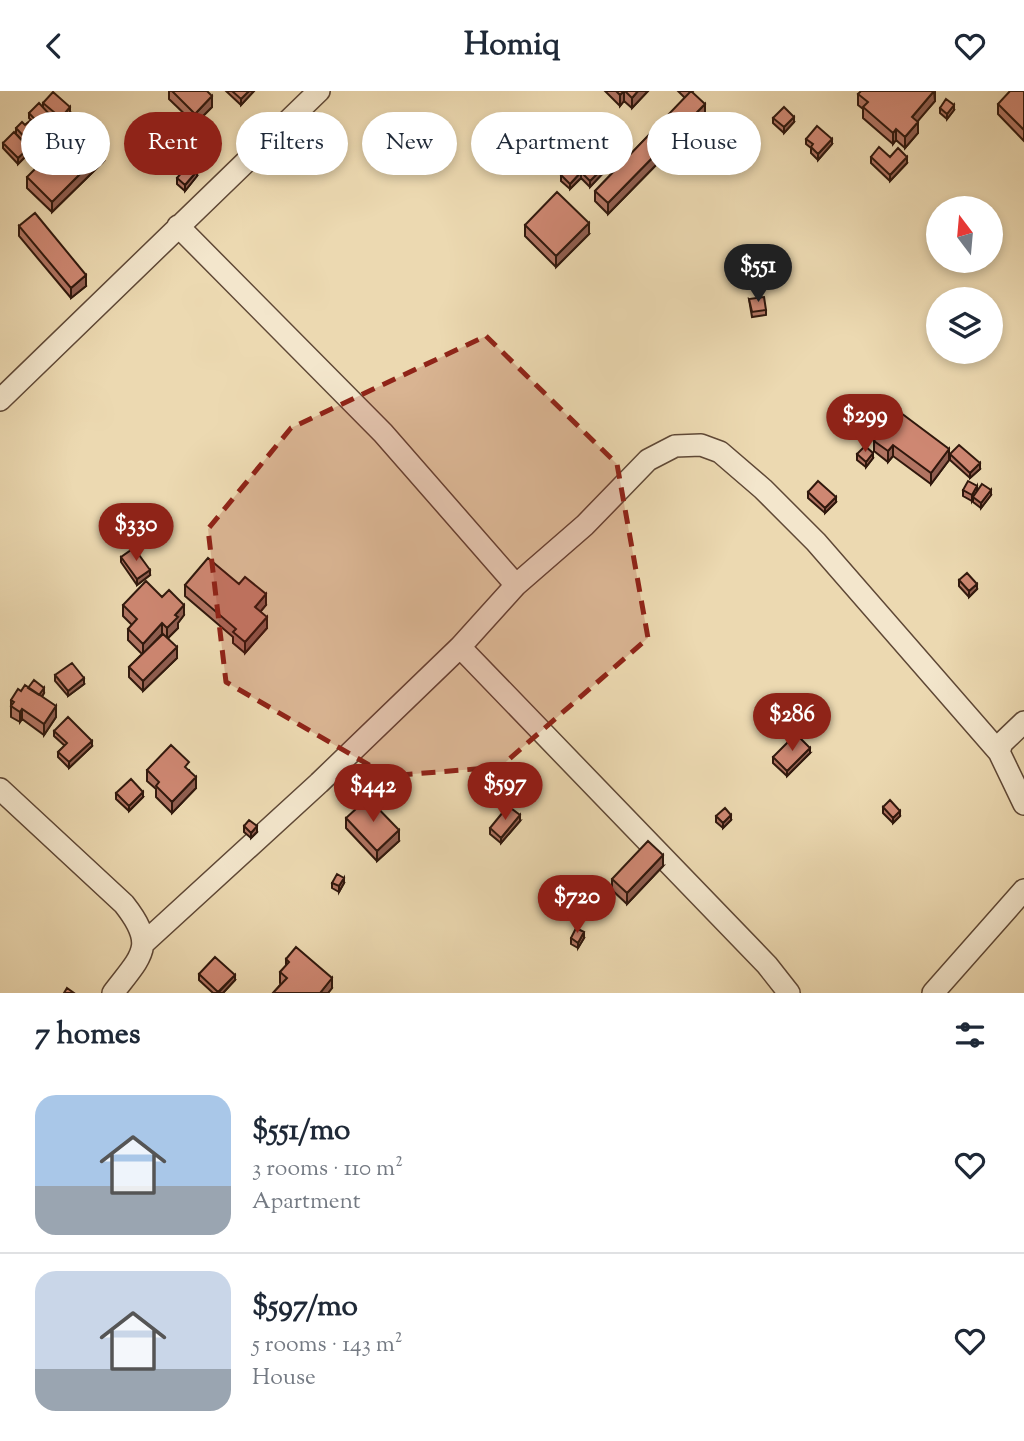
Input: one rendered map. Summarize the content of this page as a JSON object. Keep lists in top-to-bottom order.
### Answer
{
  "north": "top",
  "page": {
    "header": "Homiq",
    "chip": [
      "Buy",
      "Rent",
      "Filters",
      "New",
      "Apartment",
      "House"
    ],
    "price": [
      "$551",
      "$299",
      "$330",
      "$286",
      "$597",
      "$442",
      "$720"
    ],
    "heading": "7 homes",
    "list": [
      {
        "name": "$551/mo",
        "note": "3 rooms · 110 m² · Apartment"
      },
      {
        "name": "$597/mo",
        "note": "5 rooms · 143 m² · House"
      }
    ]
  }
}
